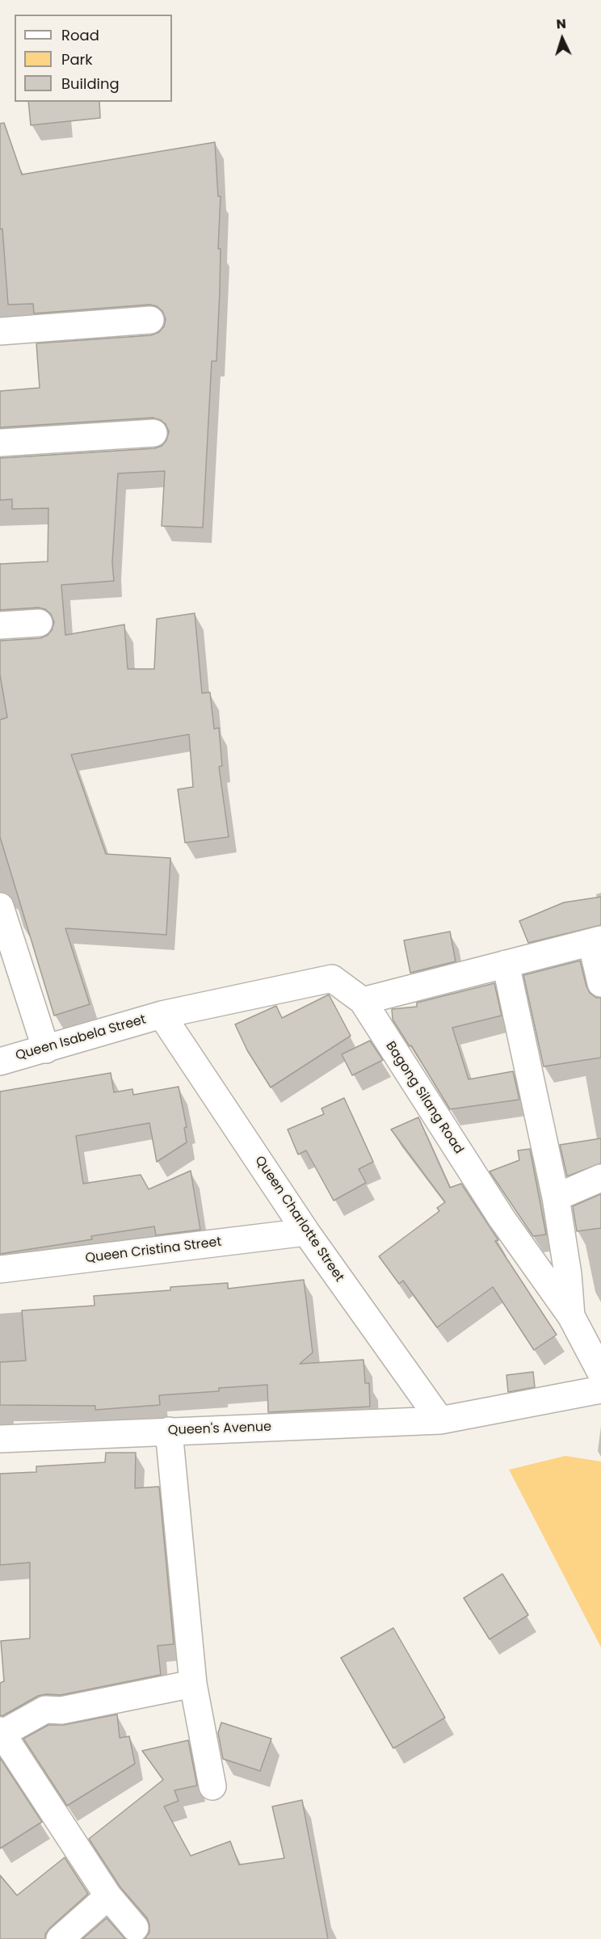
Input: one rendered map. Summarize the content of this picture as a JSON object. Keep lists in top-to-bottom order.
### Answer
{
  "streets": {
    "street": [
      "Queen Isabela Street",
      "Bagong Silang Road",
      "Queen Charlotte Street",
      "Queen Cristina Street",
      "Queen's Avenue"
    ]
  },
  "crossings": [
    ["Queen Isabela Street", "Bagong Silang Road"],
    ["Queen Isabela Street", "Queen Charlotte Street"],
    ["Bagong Silang Road", "Queen Charlotte Street"],
    ["Queen Charlotte Street", "Queen Cristina Street"],
    ["Queen Charlotte Street", "Queen's Avenue"]
  ],
  "legend": ["Road", "Park", "Building"],
  "north": "top"
}
